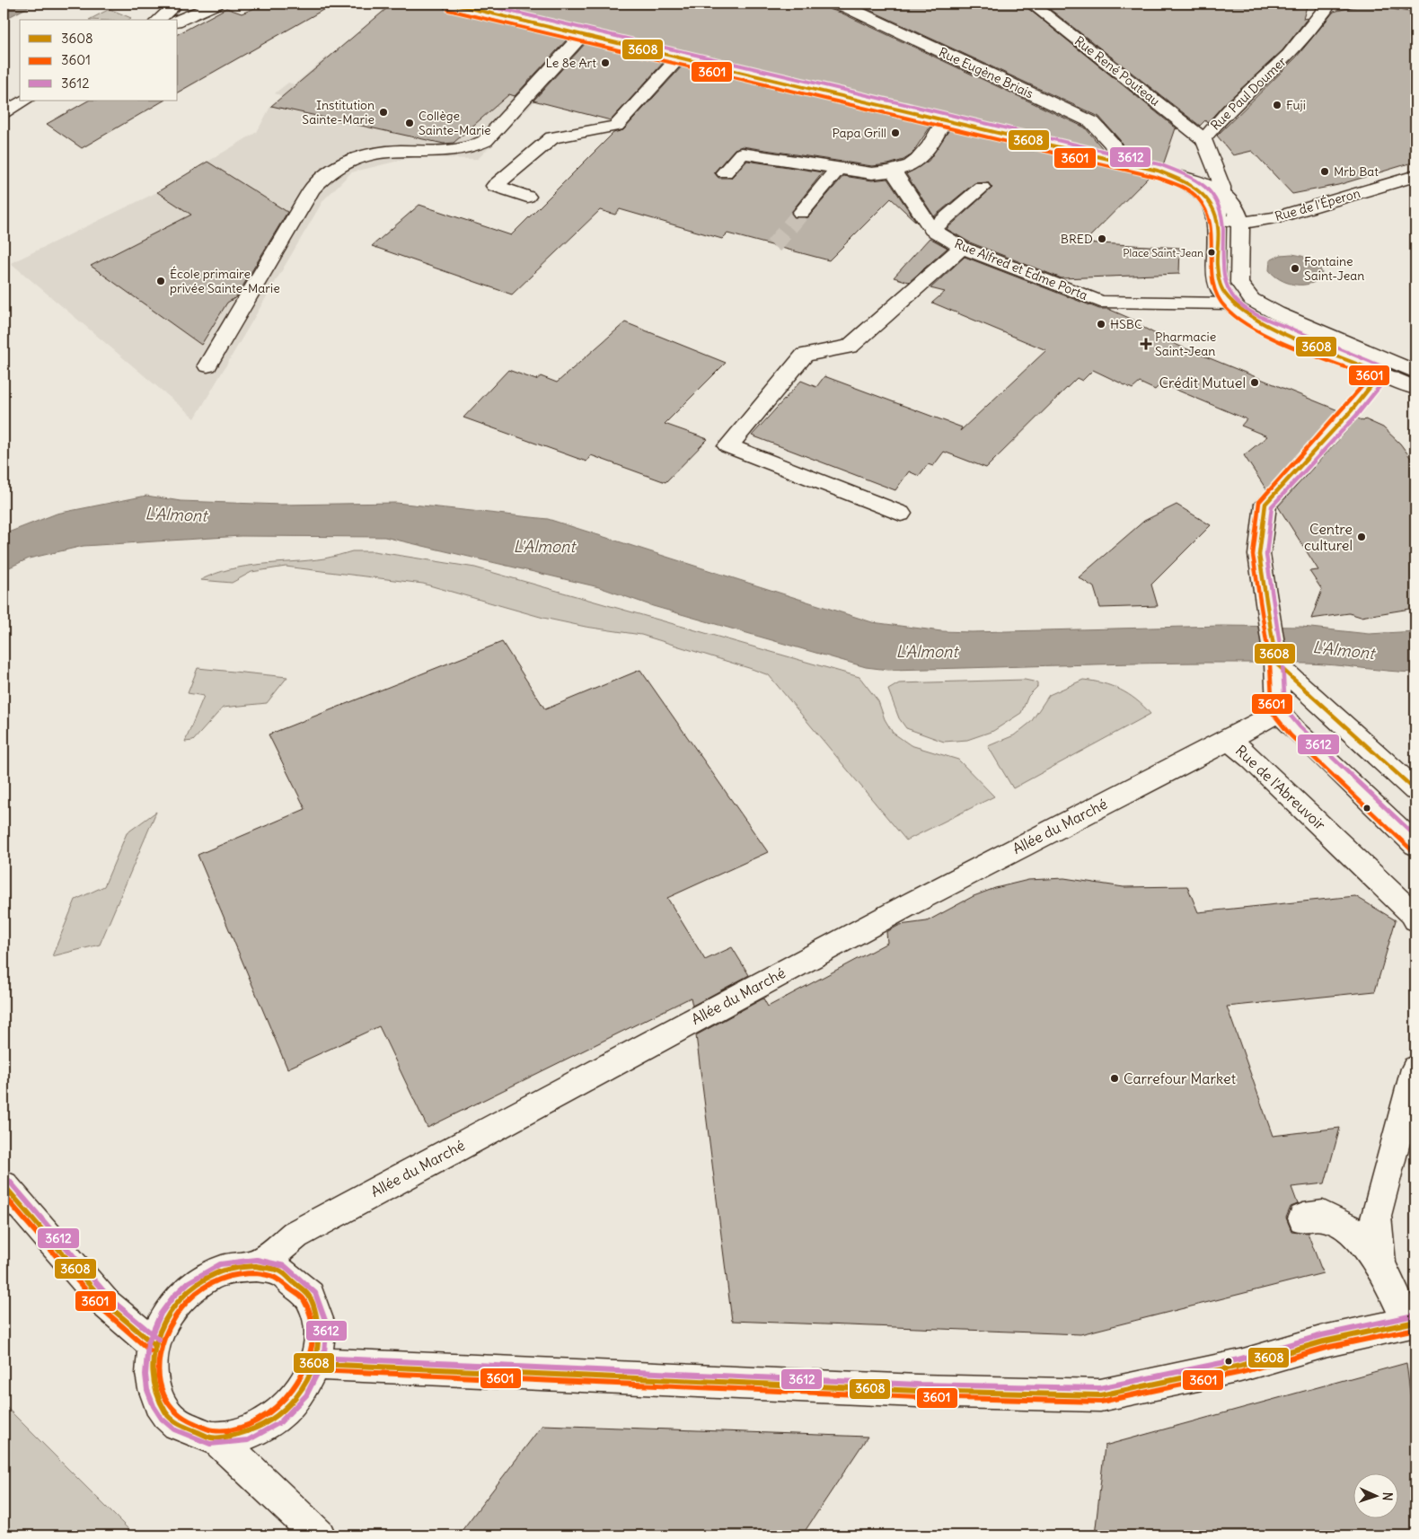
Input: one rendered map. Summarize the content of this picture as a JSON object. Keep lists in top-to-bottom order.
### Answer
{
  "streets": {
    "street": [
      "Rue René Pouteau",
      "Rue Eugène Briais",
      "Rue Paul Doumer",
      "Rue de l'Éperon",
      "Rue Alfred et Edme Porta",
      "Rue de l'Abreuvoir",
      "Allée du Marché"
    ]
  },
  "crossings": [
    ["Rue René Pouteau", "Rue Paul Doumer"],
    ["Rue Paul Doumer", "Rue de l'Éperon"],
    ["Rue de l'Abreuvoir", "Allée du Marché"]
  ],
  "water": ["L'Almont"],
  "places": {
    "other": [
      "Le 8e Art",
      "Fuji",
      "Institution Sainte-Marie",
      "Collège Sainte-Marie",
      "Papa Grill",
      "Mrb Bat",
      "BRED",
      "Place Saint-Jean",
      "Fontaine Saint-Jean",
      "École primaire privée Sainte-Marie",
      "HSBC",
      "Crédit Mutuel",
      "Centre culturel",
      "Carrefour Market"
    ],
    "health": ["Pharmacie Saint-Jean"]
  },
  "lines": ["transit line 3608", "transit line 3612", "transit line 3601"],
  "legend": ["3608", "3601", "3612"],
  "north": "right"
}
